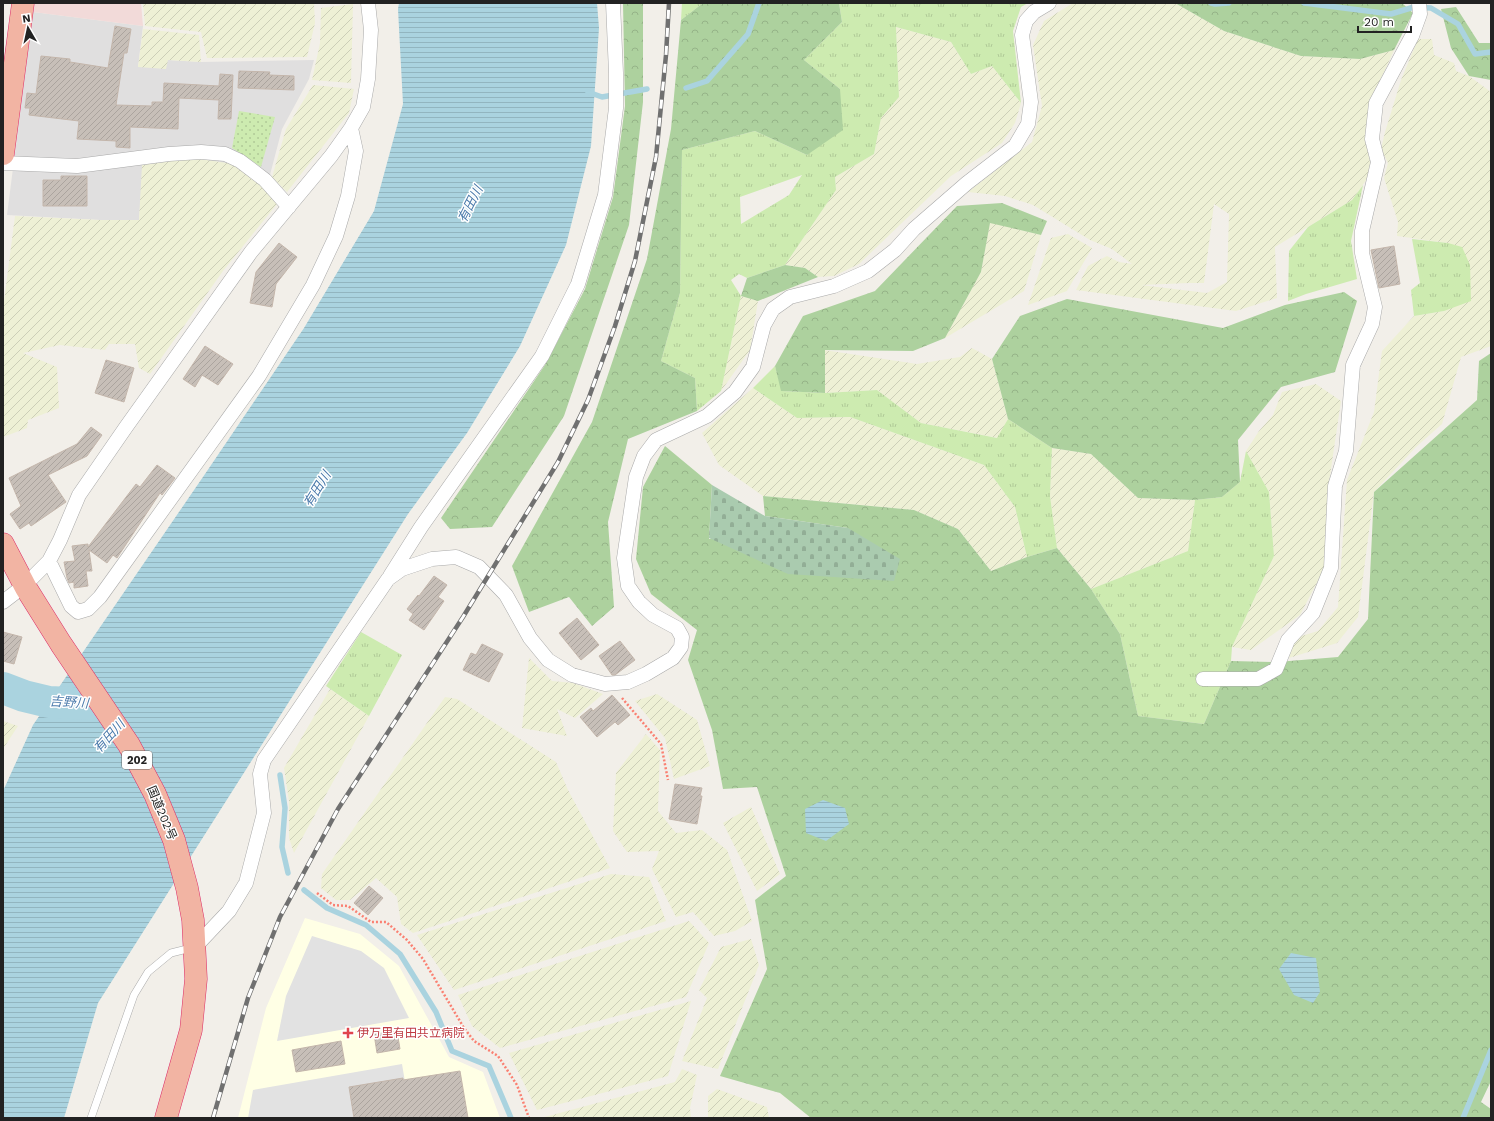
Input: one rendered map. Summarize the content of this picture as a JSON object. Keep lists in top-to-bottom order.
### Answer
{
  "streets": {
    "highway": ["202", "国道202号"]
  },
  "water": ["有田川", "吉野川"],
  "places": {
    "health": ["伊万里有田共立病院"]
  },
  "scale_bar": "20 m",
  "north": "top"
}
